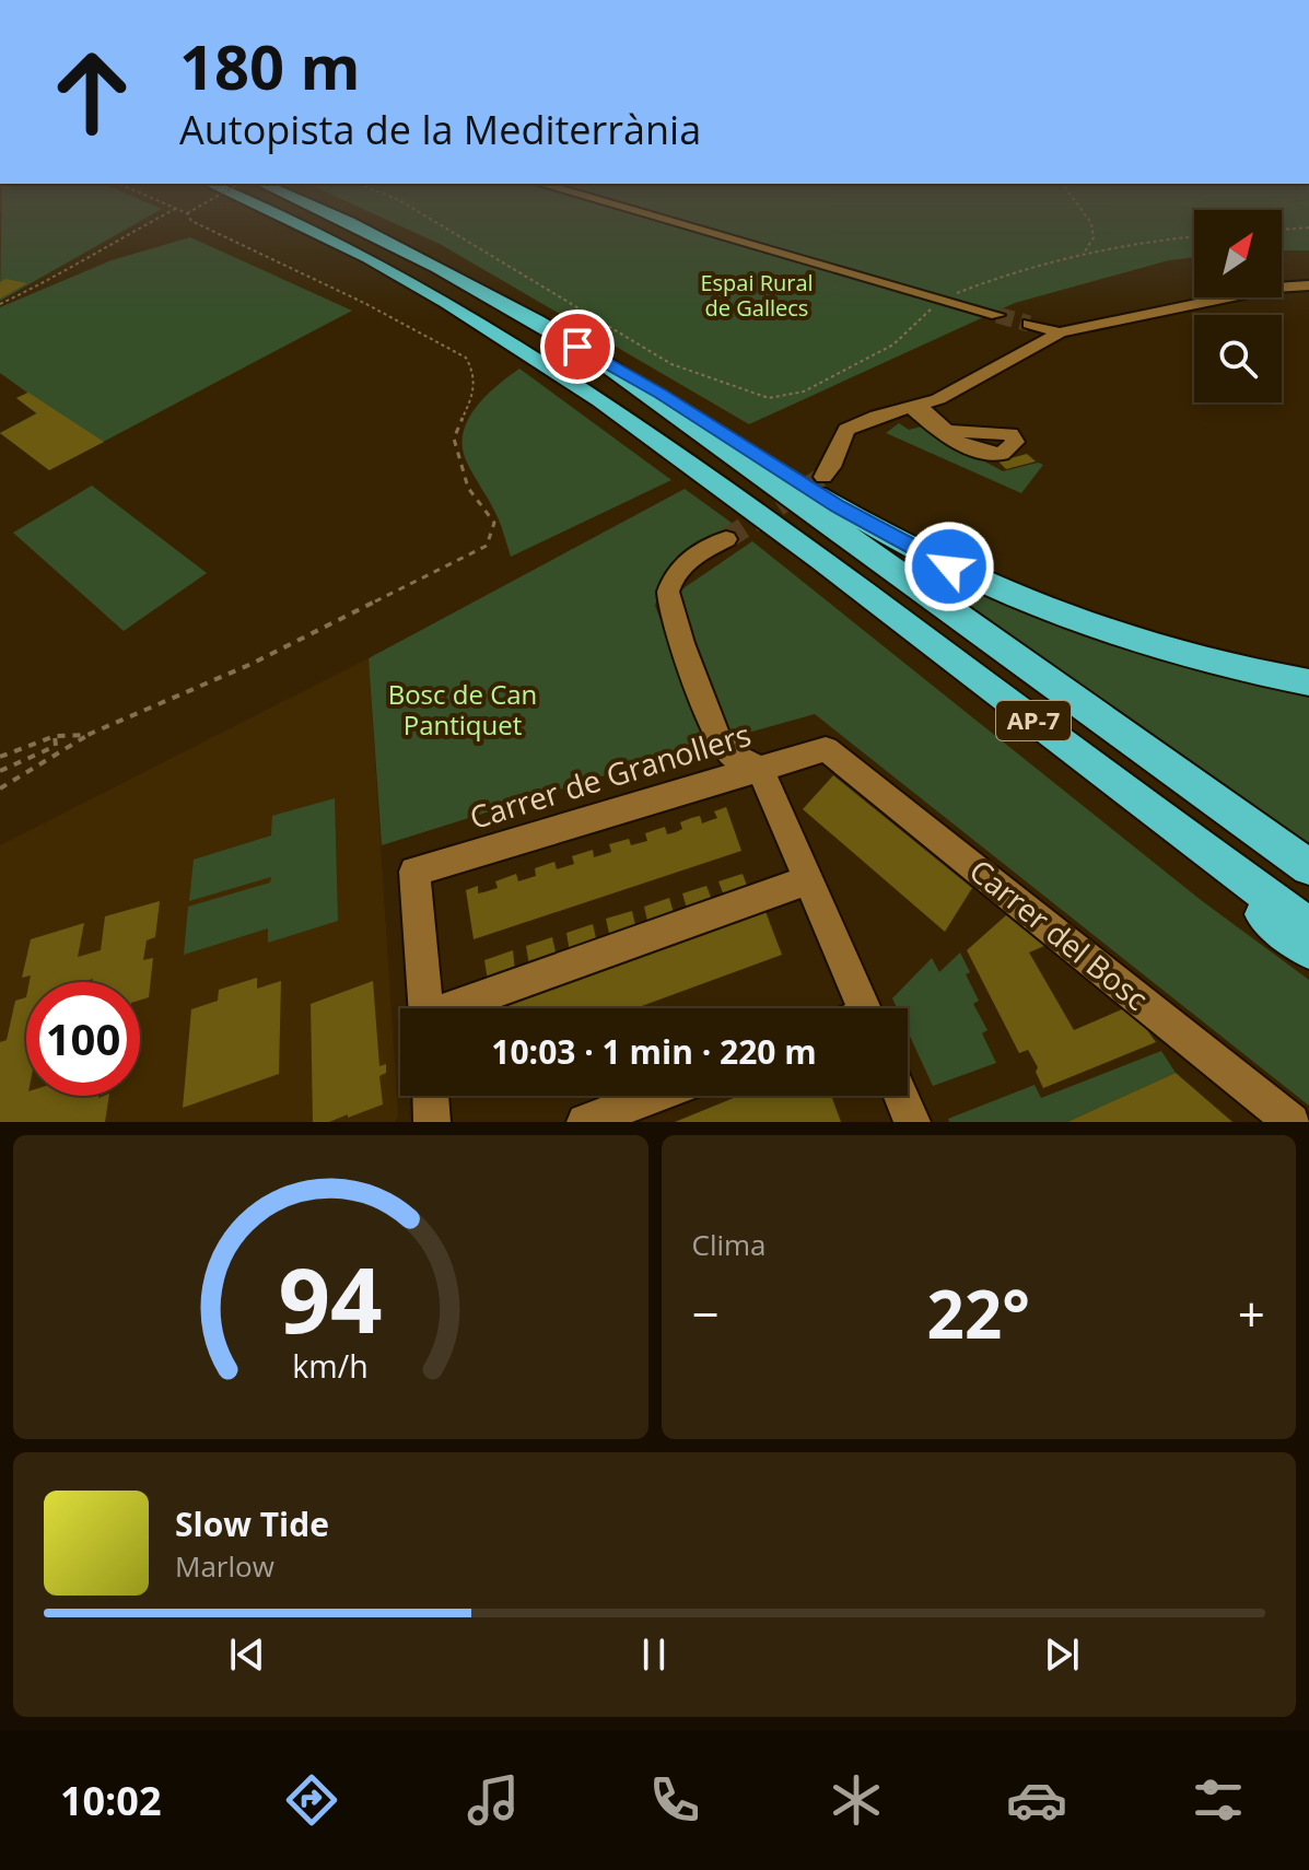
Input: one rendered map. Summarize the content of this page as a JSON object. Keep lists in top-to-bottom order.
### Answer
{
  "streets": {
    "highway": ["AP-7"],
    "street": ["Carrer de Granollers", "Carrer del Bosc"]
  },
  "crossings": [
    ["Carrer de Granollers", "Carrer del Bosc"]
  ],
  "parks": ["Espai Rural de Gallecs", "Bosc de Can Pantiquet"],
  "north": "top right",
  "page": {
    "turn": ["180 m", "Autopista de la Mediterrània"],
    "limit": "100",
    "trip": "10:03 · 1 min · 220 m",
    "tile": "Clima",
    "heat": ["−", "22°", "+"],
    "song": ["Slow Tide", "Marlow"],
    "tabs": "10:02",
    "gauge": ["94", "km/h"]
  }
}
